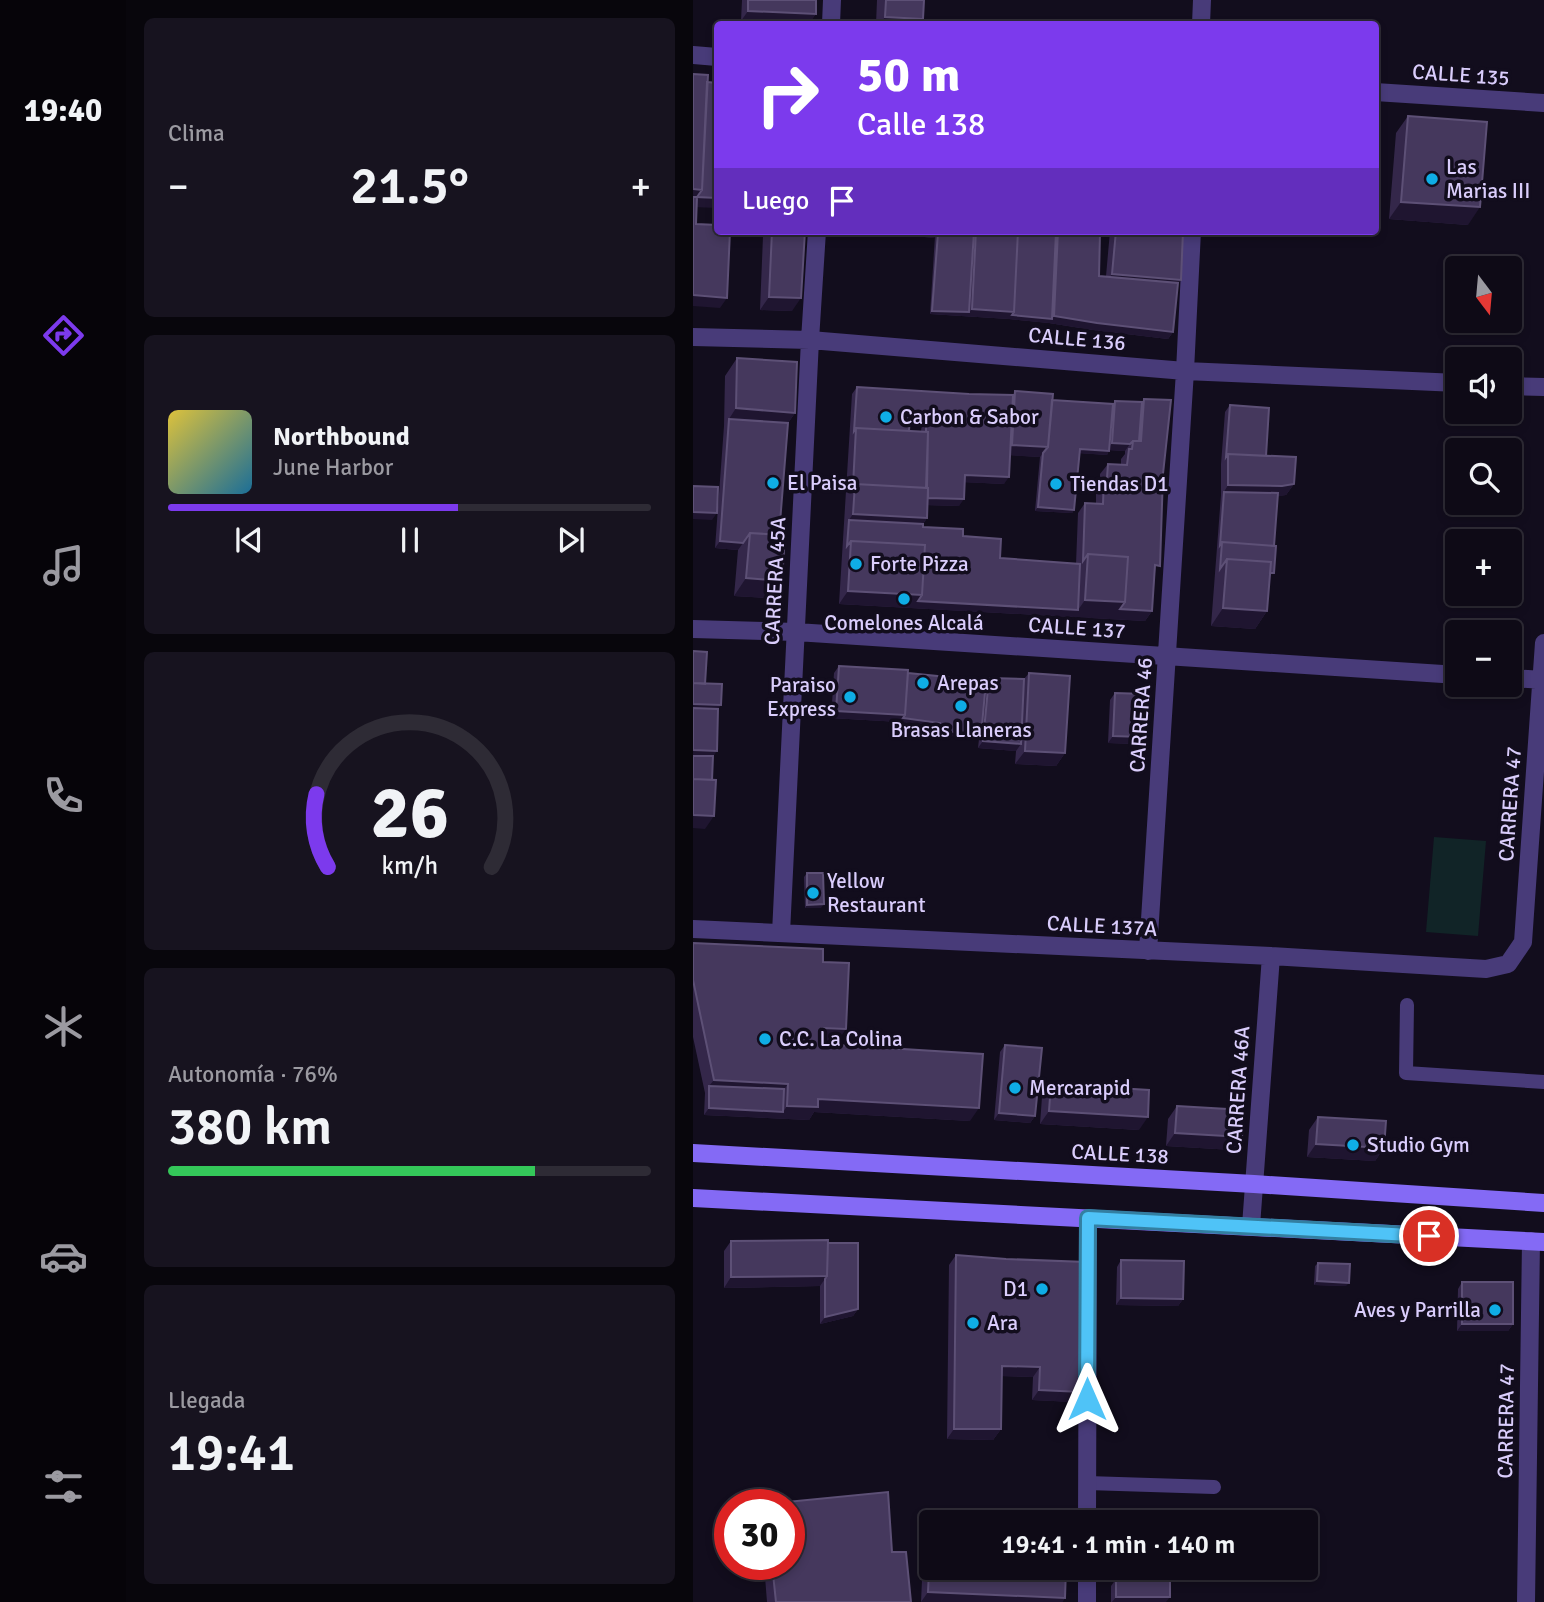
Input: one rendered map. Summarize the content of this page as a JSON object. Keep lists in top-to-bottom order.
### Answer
{
  "streets": {
    "main road": ["CALLE 138"],
    "street": [
      "CALLE 135",
      "CALLE 136",
      "CARRERA 45A",
      "CALLE 137",
      "CARRERA 46",
      "CARRERA 47",
      "CALLE 137A",
      "CARRERA 46A"
    ]
  },
  "crossings": [
    ["CALLE 136", "CARRERA 45A"],
    ["CALLE 136", "CARRERA 46"],
    ["CARRERA 45A", "CALLE 137"],
    ["CARRERA 45A", "CALLE 137A"],
    ["CALLE 137", "CARRERA 46"],
    ["CARRERA 46", "CALLE 137A"],
    ["CARRERA 47", "CALLE 137A"],
    ["CALLE 137A", "CARRERA 46A"],
    ["CARRERA 46A", "CALLE 138"]
  ],
  "places": [
    "Las Marias III",
    "Carbon & Sabor",
    "El Paisa",
    "Tiendas D1",
    "Forte Pizza",
    "Comelones Alcalá",
    "Arepas",
    "Paraiso Express",
    "Brasas Llaneras",
    "Yellow Restaurant",
    "C.C. La Colina",
    "Mercarapid",
    "Studio Gym",
    "D1",
    "Aves y Parrilla",
    "Ara"
  ],
  "north": "bottom",
  "page": {
    "tabs": "19:40",
    "tile": [
      "Clima",
      ["Autonomía · 76%", "380 km"],
      ["Llegada", "19:41"]
    ],
    "turn": ["50 m", "Calle 138"],
    "heat": ["−", "21.5°", "+"],
    "then": "Luego",
    "map_buttons": ["+", "−"],
    "song": ["Northbound", "June Harbor"],
    "limit": "30",
    "trip": "19:41 · 1 min · 140 m",
    "gauge": ["26", "km/h"]
  }
}
